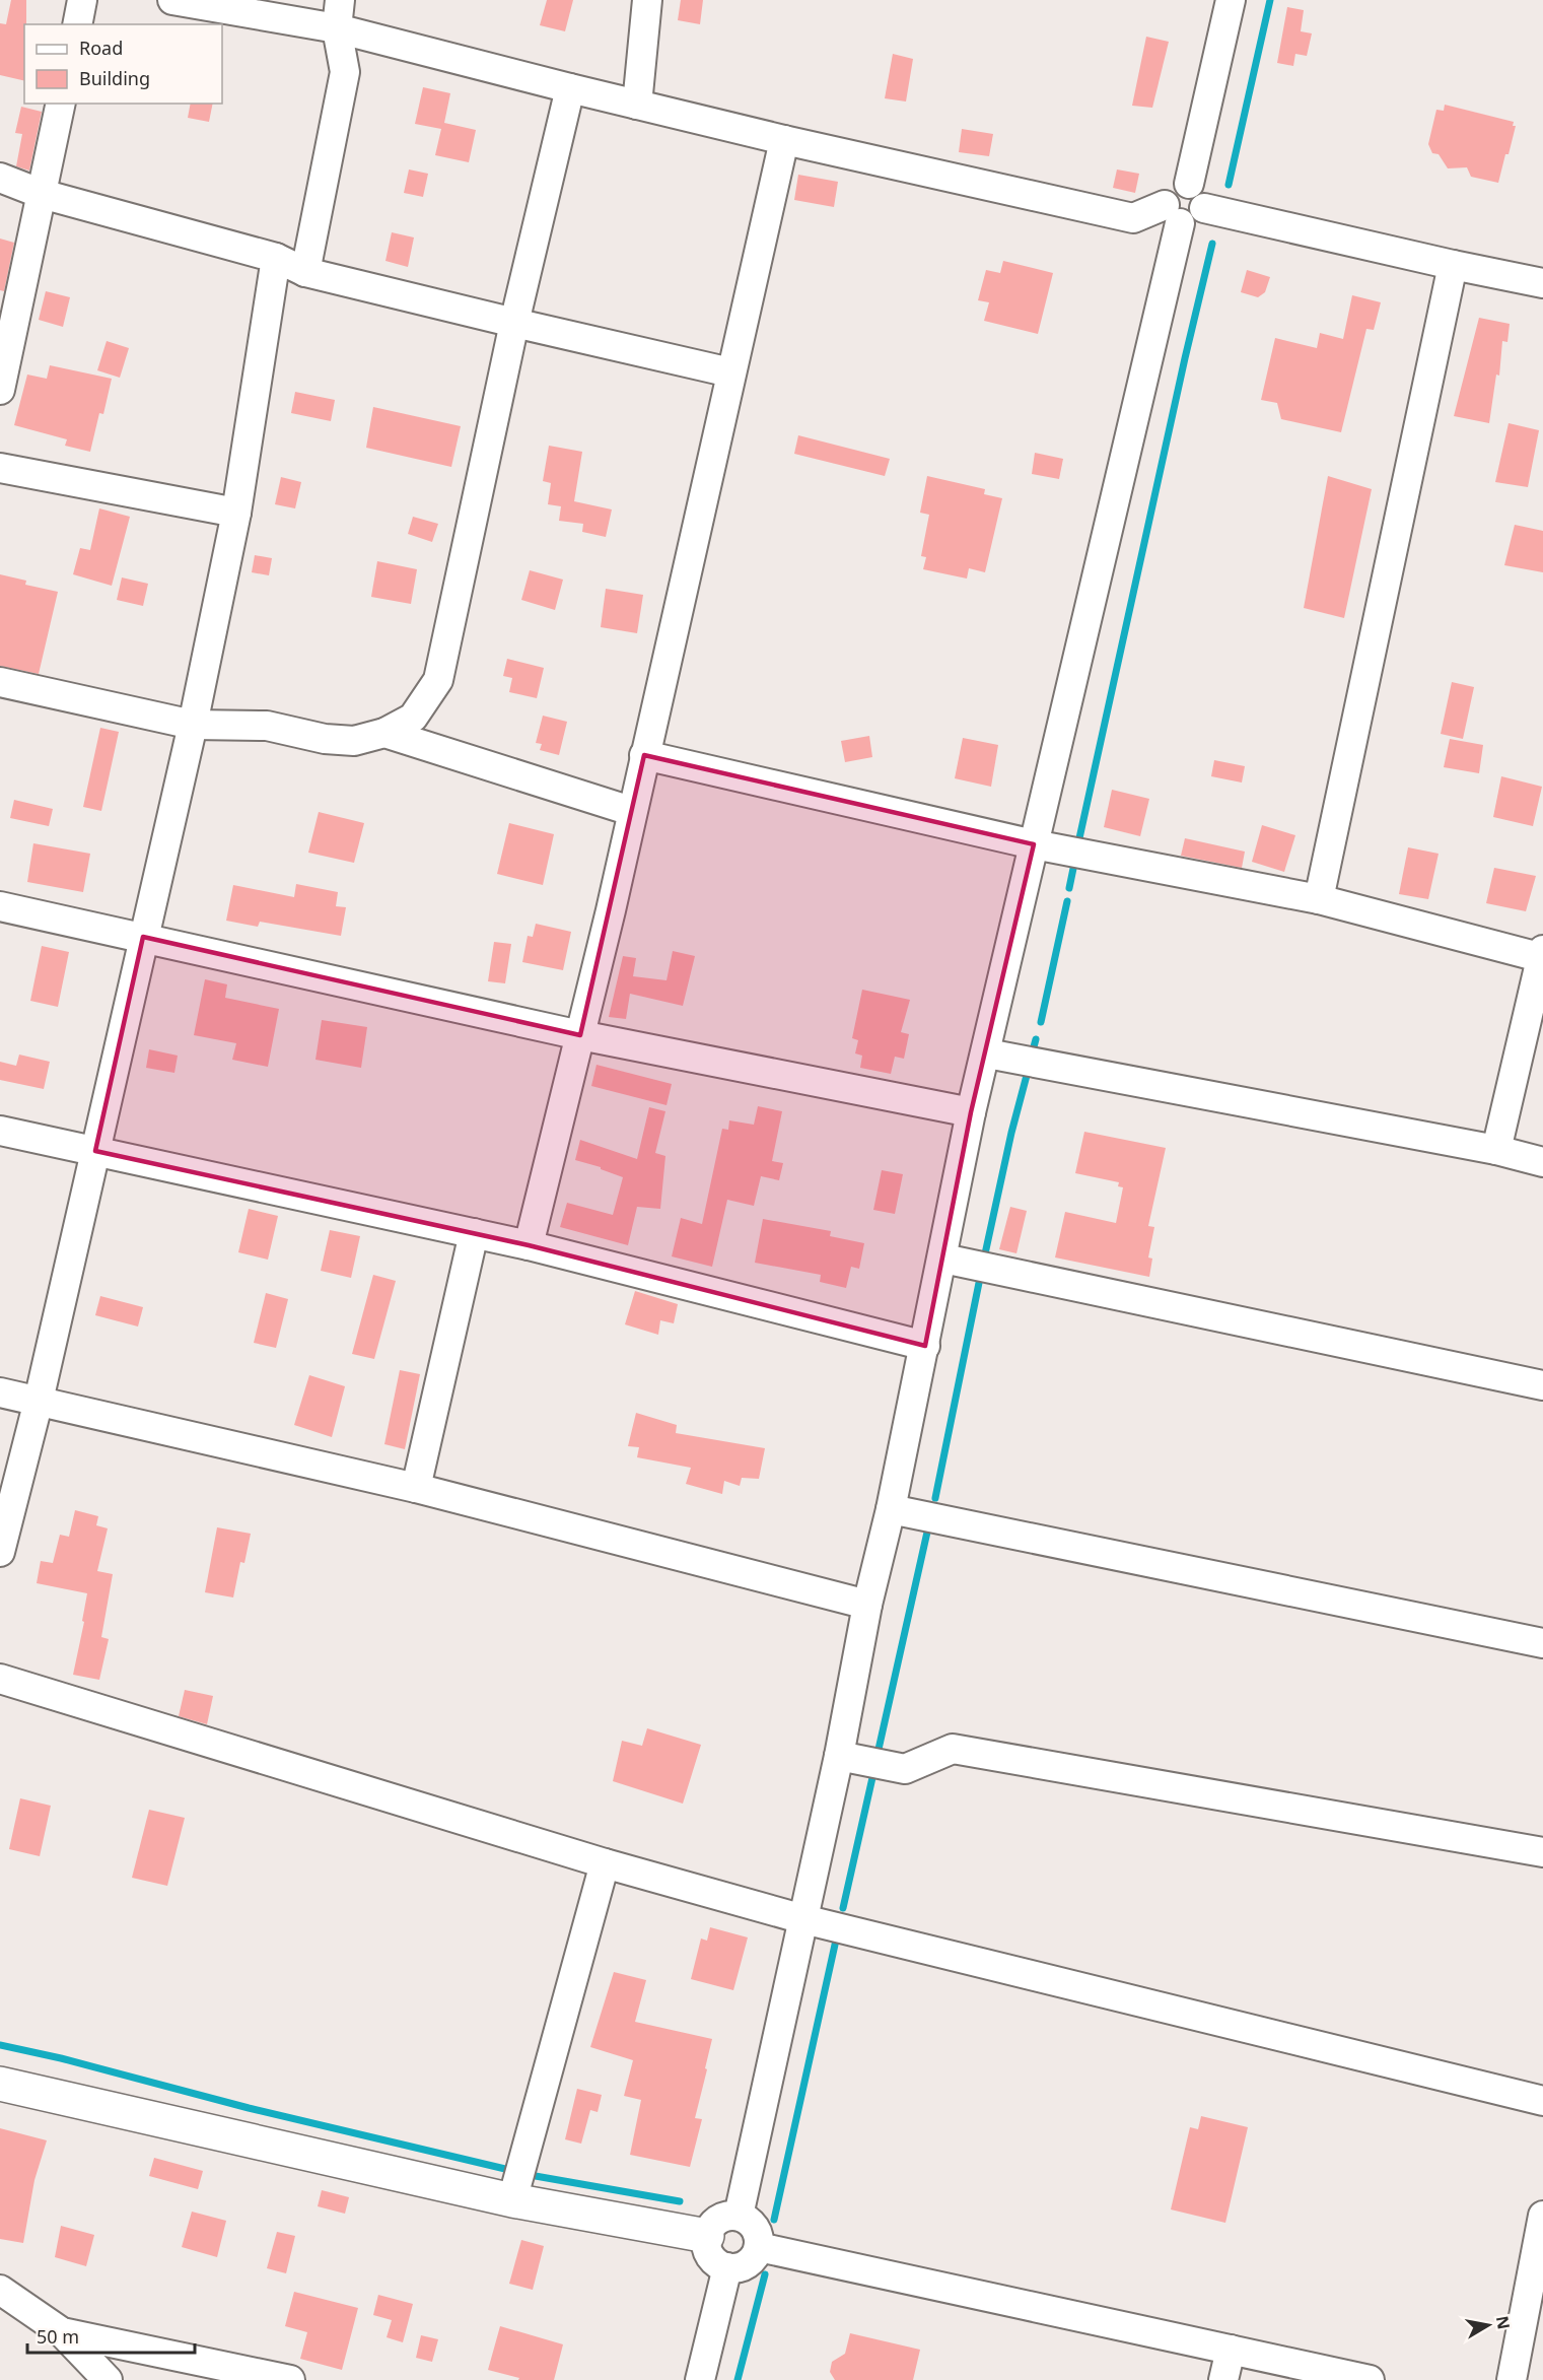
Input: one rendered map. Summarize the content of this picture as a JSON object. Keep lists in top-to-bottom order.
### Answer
{
  "legend": ["Road", "Building"],
  "scale_bar": "50 m",
  "north": "right"
}
